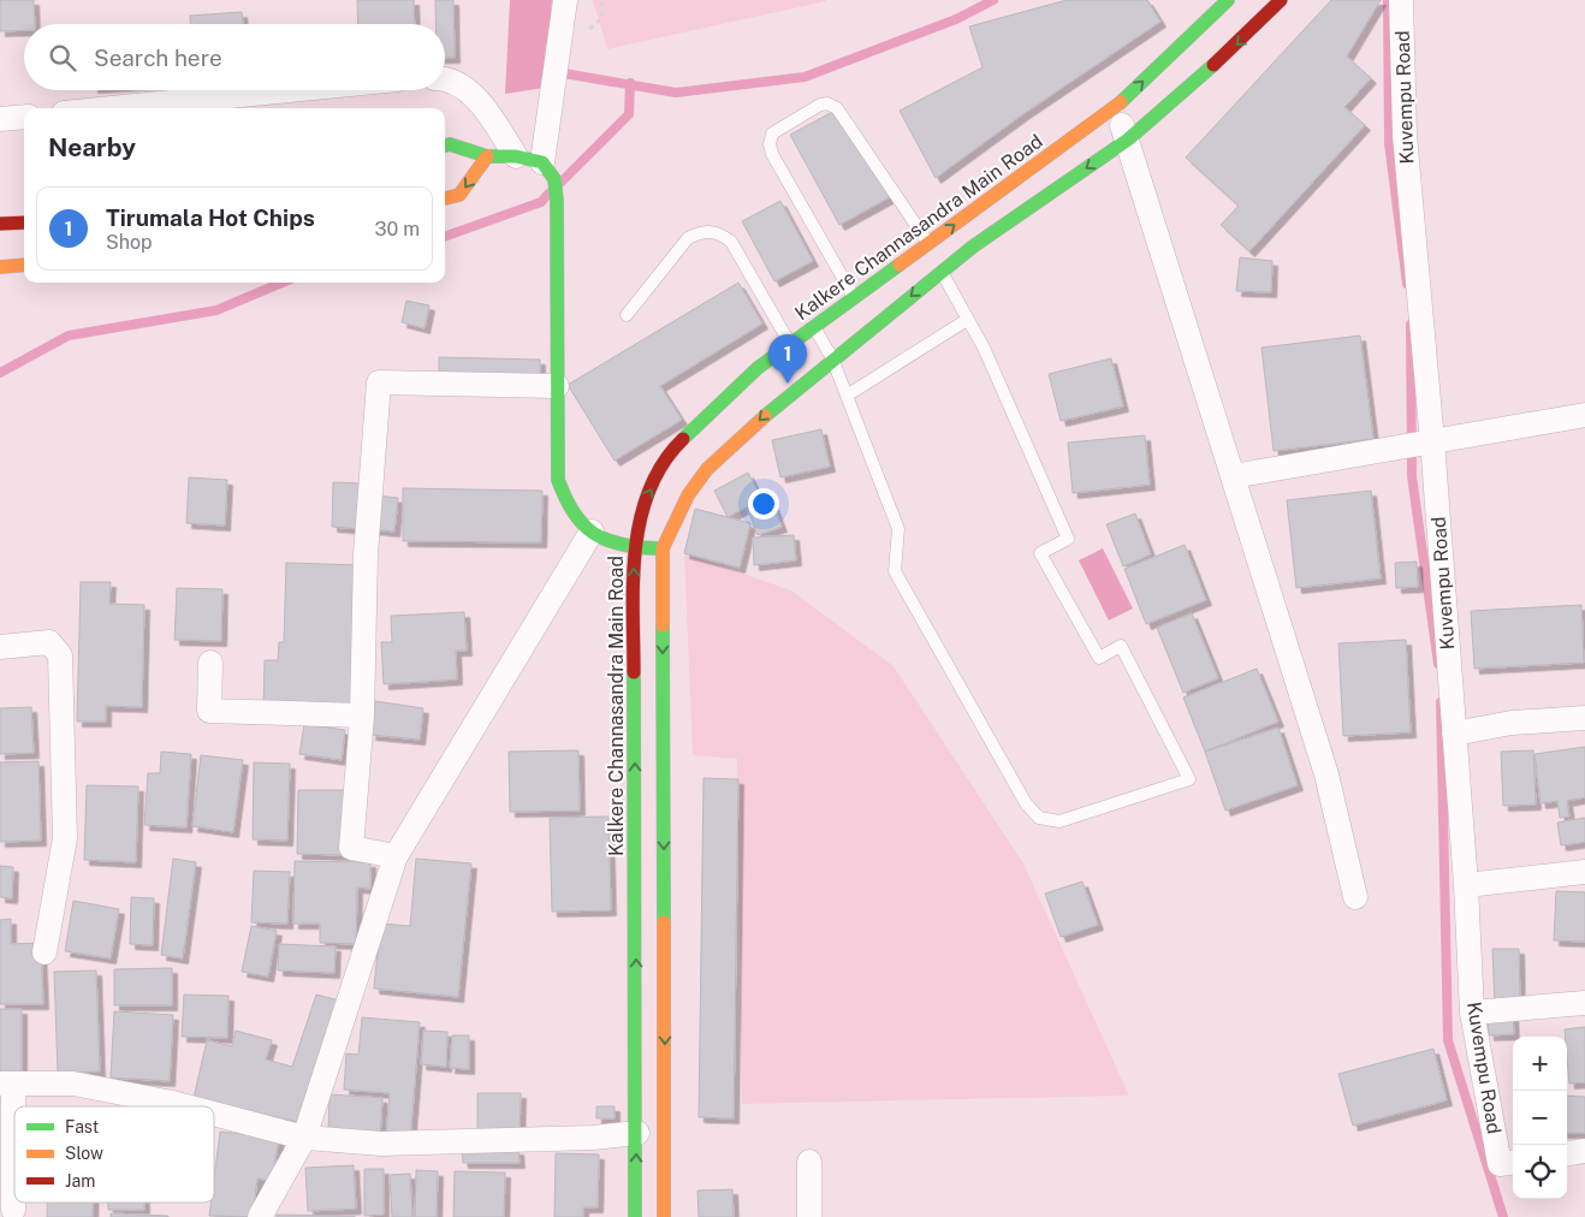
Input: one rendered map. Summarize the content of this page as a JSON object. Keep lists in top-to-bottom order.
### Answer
{
  "streets": {
    "main road": ["Kalkere Channasandra Main Road"],
    "street": ["Kuvempu Road"]
  },
  "legend": ["Fast", "Slow", "Jam"],
  "page": {
    "search": "Search here",
    "heading": "Nearby",
    "list": [
      {
        "mark": "1",
        "name": "Tirumala Hot Chips",
        "note": "Shop",
        "value": "30 m"
      }
    ],
    "pins": "1",
    "map_buttons": ["+", "−"]
  }
}
